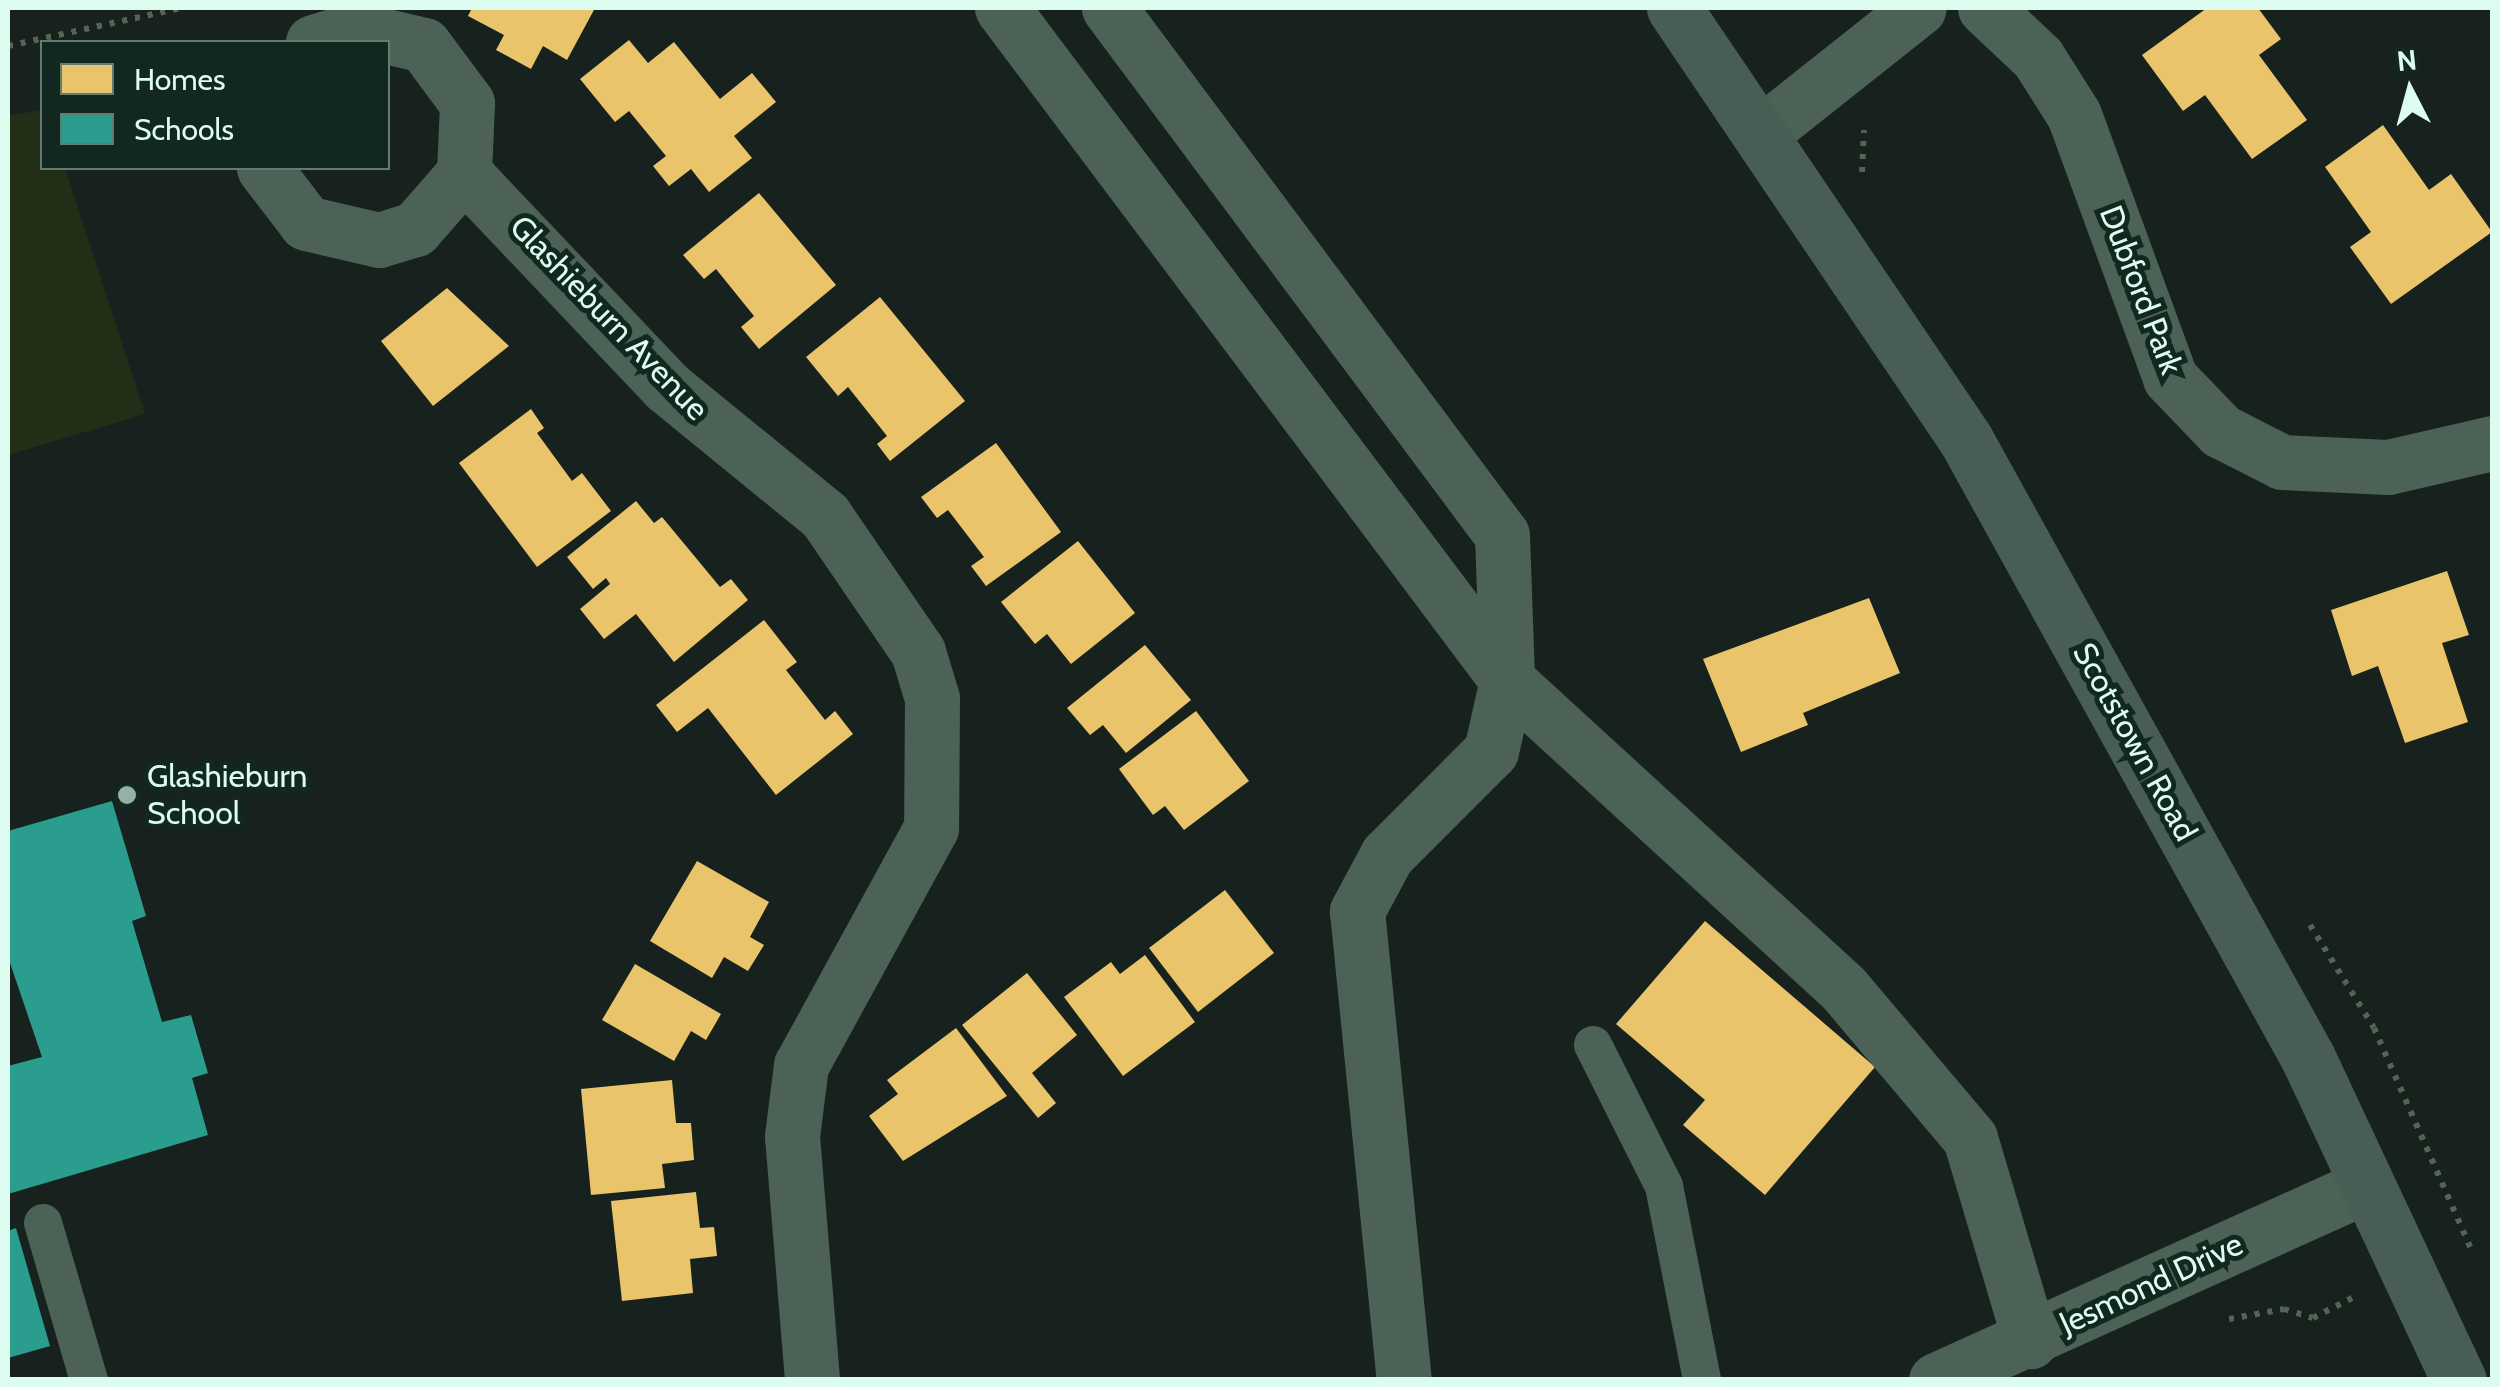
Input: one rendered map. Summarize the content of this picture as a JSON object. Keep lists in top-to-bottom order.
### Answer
{
  "streets": {
    "main road": ["Scotstown Road"],
    "street": ["Dubford Park", "Glashieburn Avenue", "Jesmond Drive"]
  },
  "crossings": [
    ["Scotstown Road", "Jesmond Drive"]
  ],
  "places": ["Glashieburn School"],
  "legend": ["Homes", "Schools"],
  "north": "top"
}
